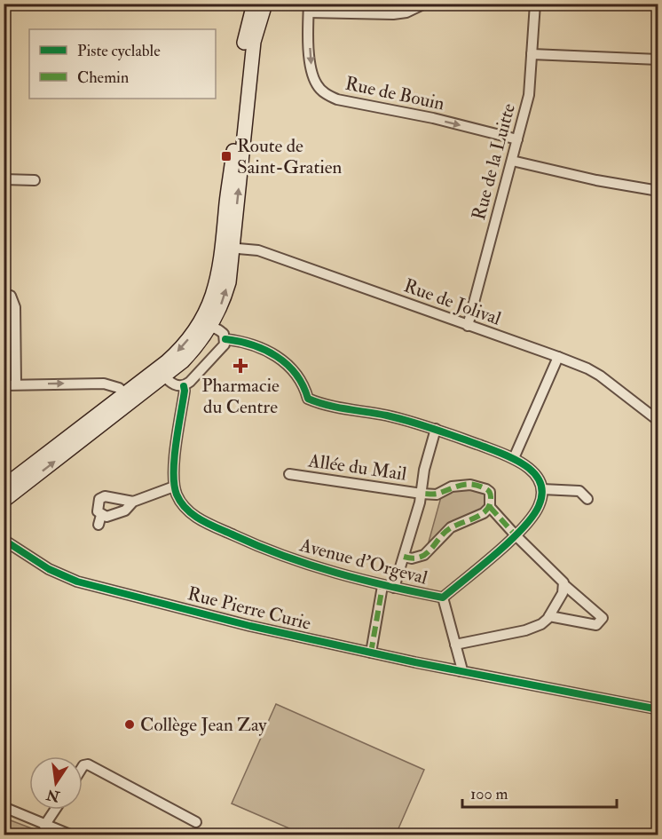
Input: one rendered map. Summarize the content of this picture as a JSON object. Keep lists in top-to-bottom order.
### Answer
{
  "streets": {
    "street": [
      "Rue de Bouin",
      "Rue de la Luitte",
      "Rue de Jolival",
      "Allée du Mail",
      "Avenue d'Orgeval",
      "Rue Pierre Curie"
    ]
  },
  "crossings": [
    ["Rue de Bouin", "Rue de la Luitte"],
    ["Rue de la Luitte", "Rue de Jolival"],
    ["Avenue d'Orgeval", "Rue Pierre Curie"]
  ],
  "one_way": ["Rue de Bouin"],
  "places": {
    "transit": ["Route de Saint-Gratien"],
    "health": ["Pharmacie du Centre"],
    "other": ["Collège Jean Zay"]
  },
  "legend": ["Piste cyclable", "Chemin"],
  "scale_bar": "100 m",
  "north": "bottom"
}
